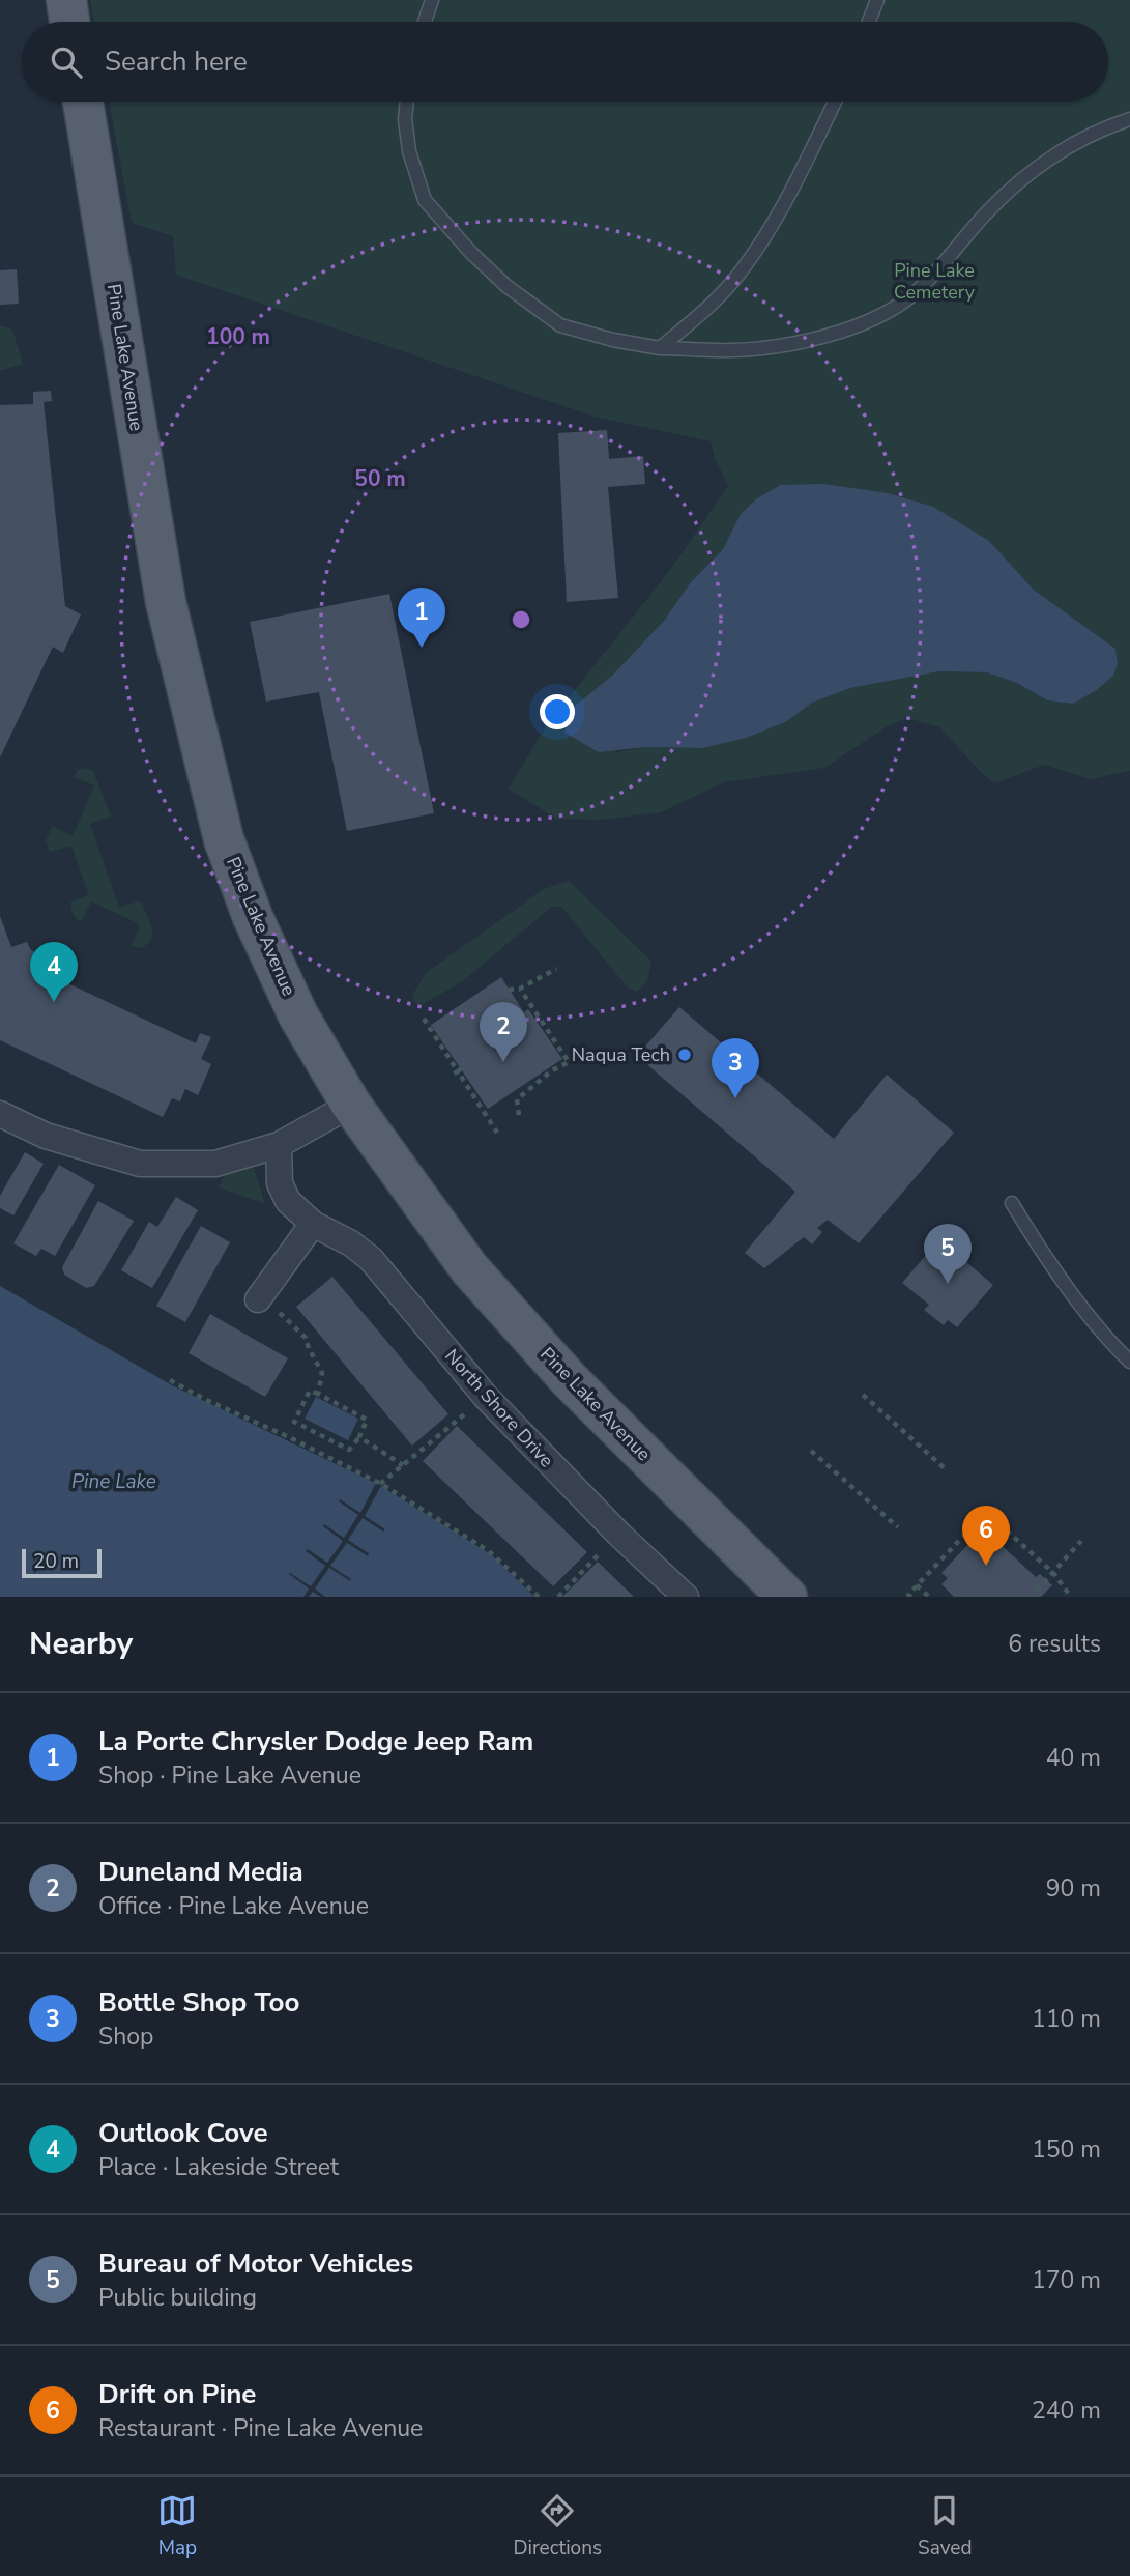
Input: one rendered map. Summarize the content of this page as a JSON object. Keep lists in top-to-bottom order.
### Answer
{
  "streets": {
    "main road": ["Pine Lake Avenue"],
    "street": ["North Shore Drive"]
  },
  "water": ["Pine Lake"],
  "parks": ["Pine Lake Cemetery"],
  "places": ["Naqua Tech"],
  "scale_bar": "20 m",
  "page": {
    "search": "Search here",
    "pins": [
      "1",
      "4",
      "2",
      "3",
      "5",
      "6"
    ],
    "scale": "20 m",
    "heading": ["Nearby", "6 results"],
    "list": [
      {
        "mark": "1",
        "name": "La Porte Chrysler Dodge Jeep Ram",
        "note": "Shop · Pine Lake Avenue",
        "value": "40 m"
      },
      {
        "mark": "2",
        "name": "Duneland Media",
        "note": "Office · Pine Lake Avenue",
        "value": "90 m"
      },
      {
        "mark": "3",
        "name": "Bottle Shop Too",
        "note": "Shop",
        "value": "110 m"
      },
      {
        "mark": "4",
        "name": "Outlook Cove",
        "note": "Place · Lakeside Street",
        "value": "150 m"
      },
      {
        "mark": "5",
        "name": "Bureau of Motor Vehicles",
        "note": "Public building",
        "value": "170 m"
      },
      {
        "mark": "6",
        "name": "Drift on Pine",
        "note": "Restaurant · Pine Lake Avenue",
        "value": "240 m"
      }
    ],
    "nav": ["Map", "Directions", "Saved"]
  },
  "rings": ["100 m", "50 m"]
}
